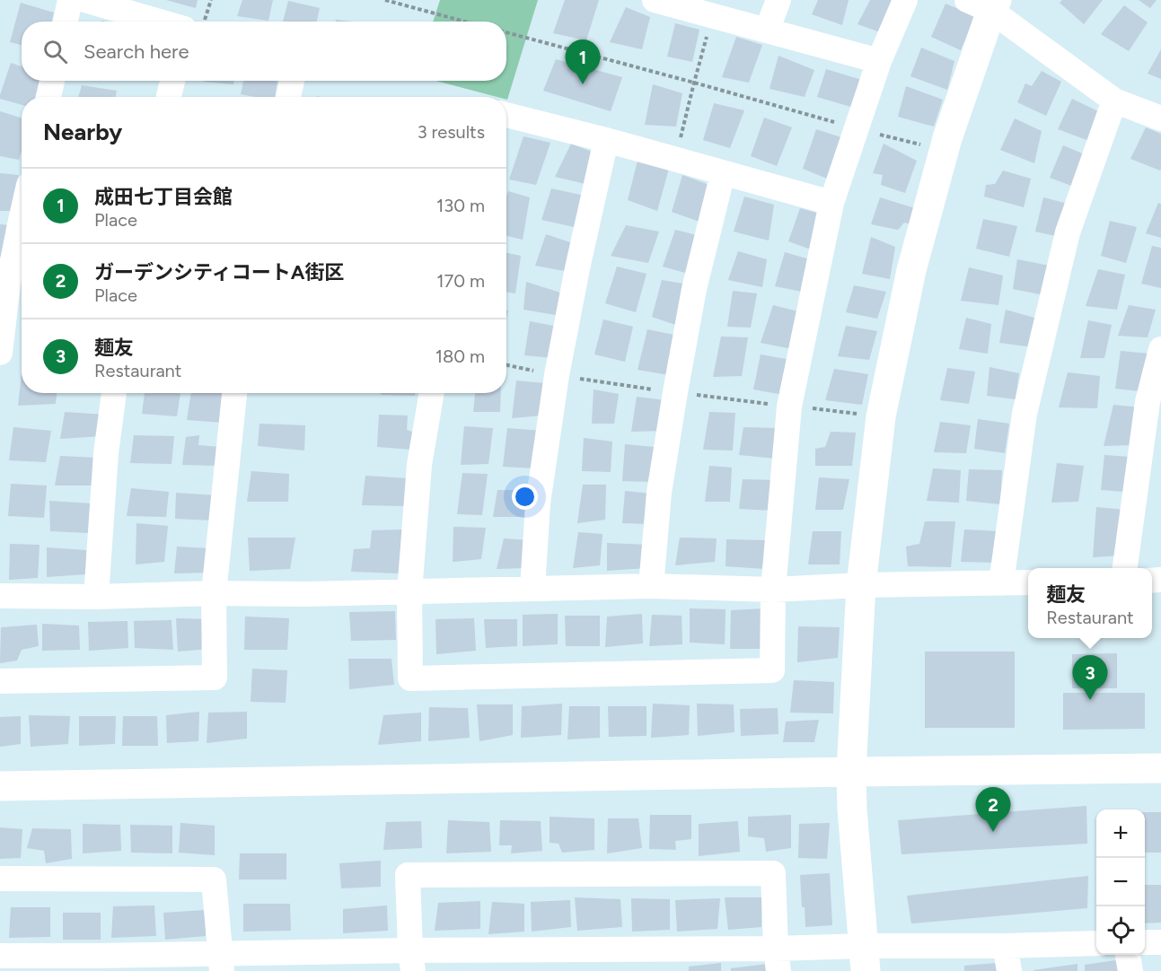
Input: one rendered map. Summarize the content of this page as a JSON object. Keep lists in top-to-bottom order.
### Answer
{
  "page": {
    "search": "Search here",
    "pins": ["1", "3", "2"],
    "heading": ["Nearby", "3 results"],
    "list": [
      {
        "mark": "1",
        "name": "成田七丁目会館",
        "note": "Place",
        "value": "130 m"
      },
      {
        "mark": "2",
        "name": "ガーデンシティコートA街区",
        "note": "Place",
        "value": "170 m"
      },
      {
        "mark": "3",
        "name": "麺友",
        "note": "Restaurant",
        "value": "180 m"
      }
    ],
    "popup": ["麺友", "Restaurant"],
    "map_buttons": ["+", "−"]
  }
}
